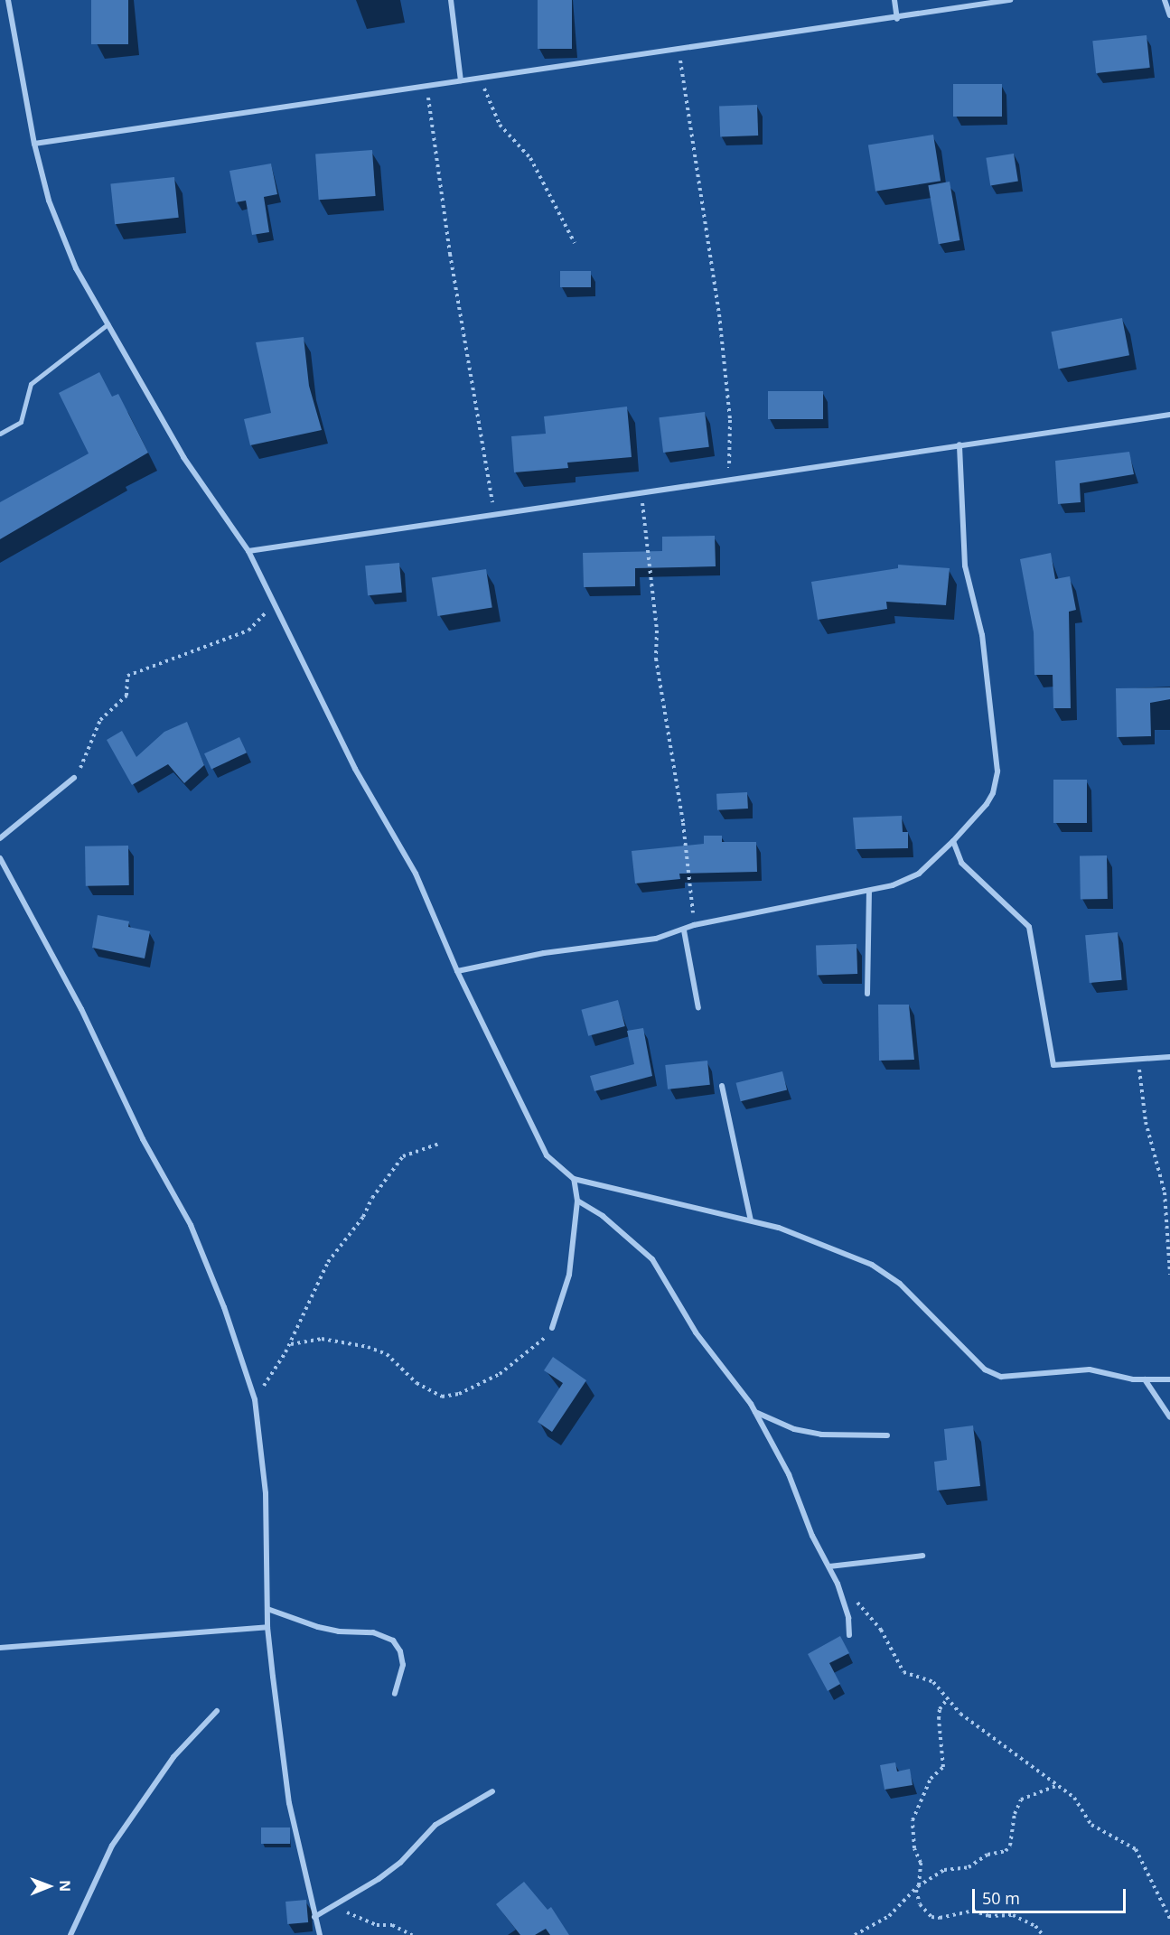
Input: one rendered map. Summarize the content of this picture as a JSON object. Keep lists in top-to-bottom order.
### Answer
{
  "scale_bar": "50 m",
  "north": "right"
}
